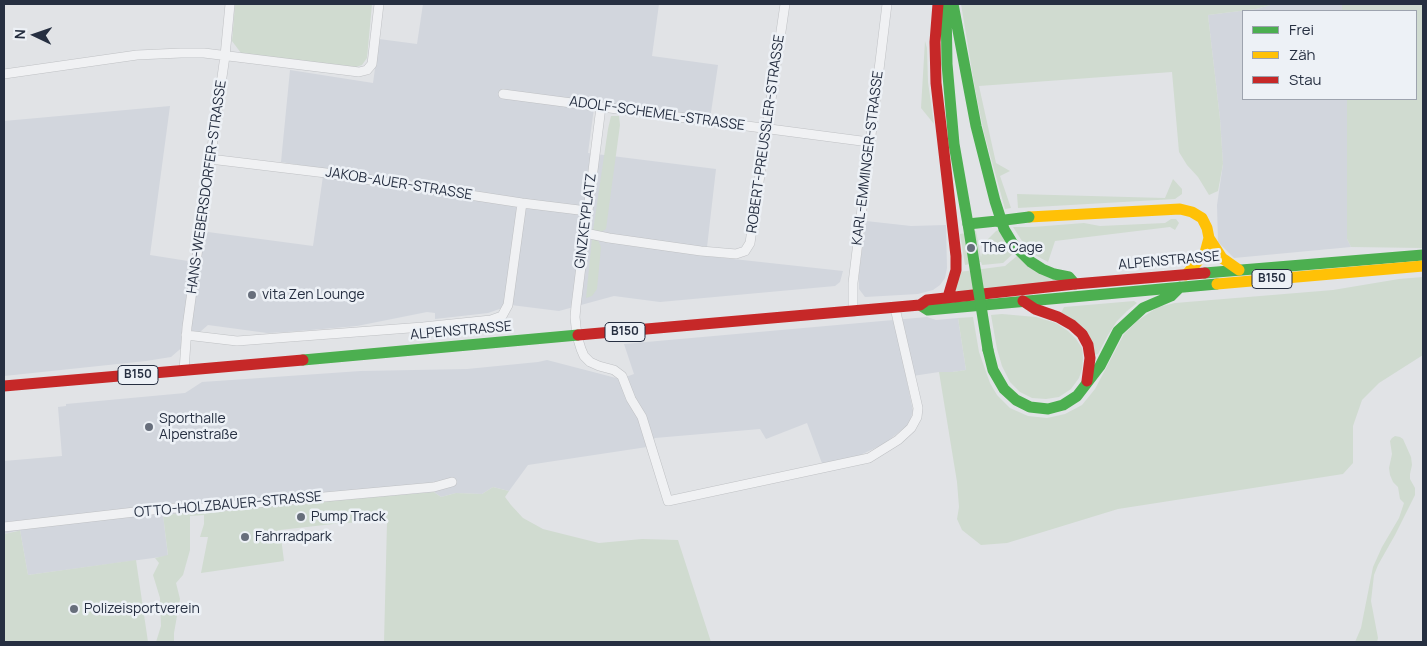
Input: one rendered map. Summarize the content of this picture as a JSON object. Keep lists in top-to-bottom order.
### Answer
{
  "streets": {
    "main road": ["ALPENSTRASSE", "B150"],
    "street": [
      "ADOLF-SCHEMEL-STRASSE",
      "ROBERT-PREUSSLER-STRASSE",
      "KARL-EMMINGER-STRASSE",
      "JAKOB-AUER-STRASSE",
      "HANS-WEBERSDORFER-STRASSE",
      "GINZKEYPLATZ",
      "OTTO-HOLZBAUER-STRASSE"
    ]
  },
  "crossings": [
    ["ADOLF-SCHEMEL-STRASSE", "ROBERT-PREUSSLER-STRASSE"],
    ["ADOLF-SCHEMEL-STRASSE", "KARL-EMMINGER-STRASSE"],
    ["ADOLF-SCHEMEL-STRASSE", "GINZKEYPLATZ"],
    ["ROBERT-PREUSSLER-STRASSE", "GINZKEYPLATZ"],
    ["KARL-EMMINGER-STRASSE", "ALPENSTRASSE"],
    ["JAKOB-AUER-STRASSE", "HANS-WEBERSDORFER-STRASSE"],
    ["JAKOB-AUER-STRASSE", "GINZKEYPLATZ"],
    ["JAKOB-AUER-STRASSE", "ALPENSTRASSE"],
    ["HANS-WEBERSDORFER-STRASSE", "ALPENSTRASSE"],
    ["GINZKEYPLATZ", "ALPENSTRASSE"]
  ],
  "places": [
    "The Cage",
    "vita Zen Lounge",
    "Sporthalle Alpenstraße",
    "Pump Track",
    "Fahrradpark",
    "Polizeisportverein"
  ],
  "legend": ["Frei", "Zäh", "Stau"],
  "north": "left"
}
